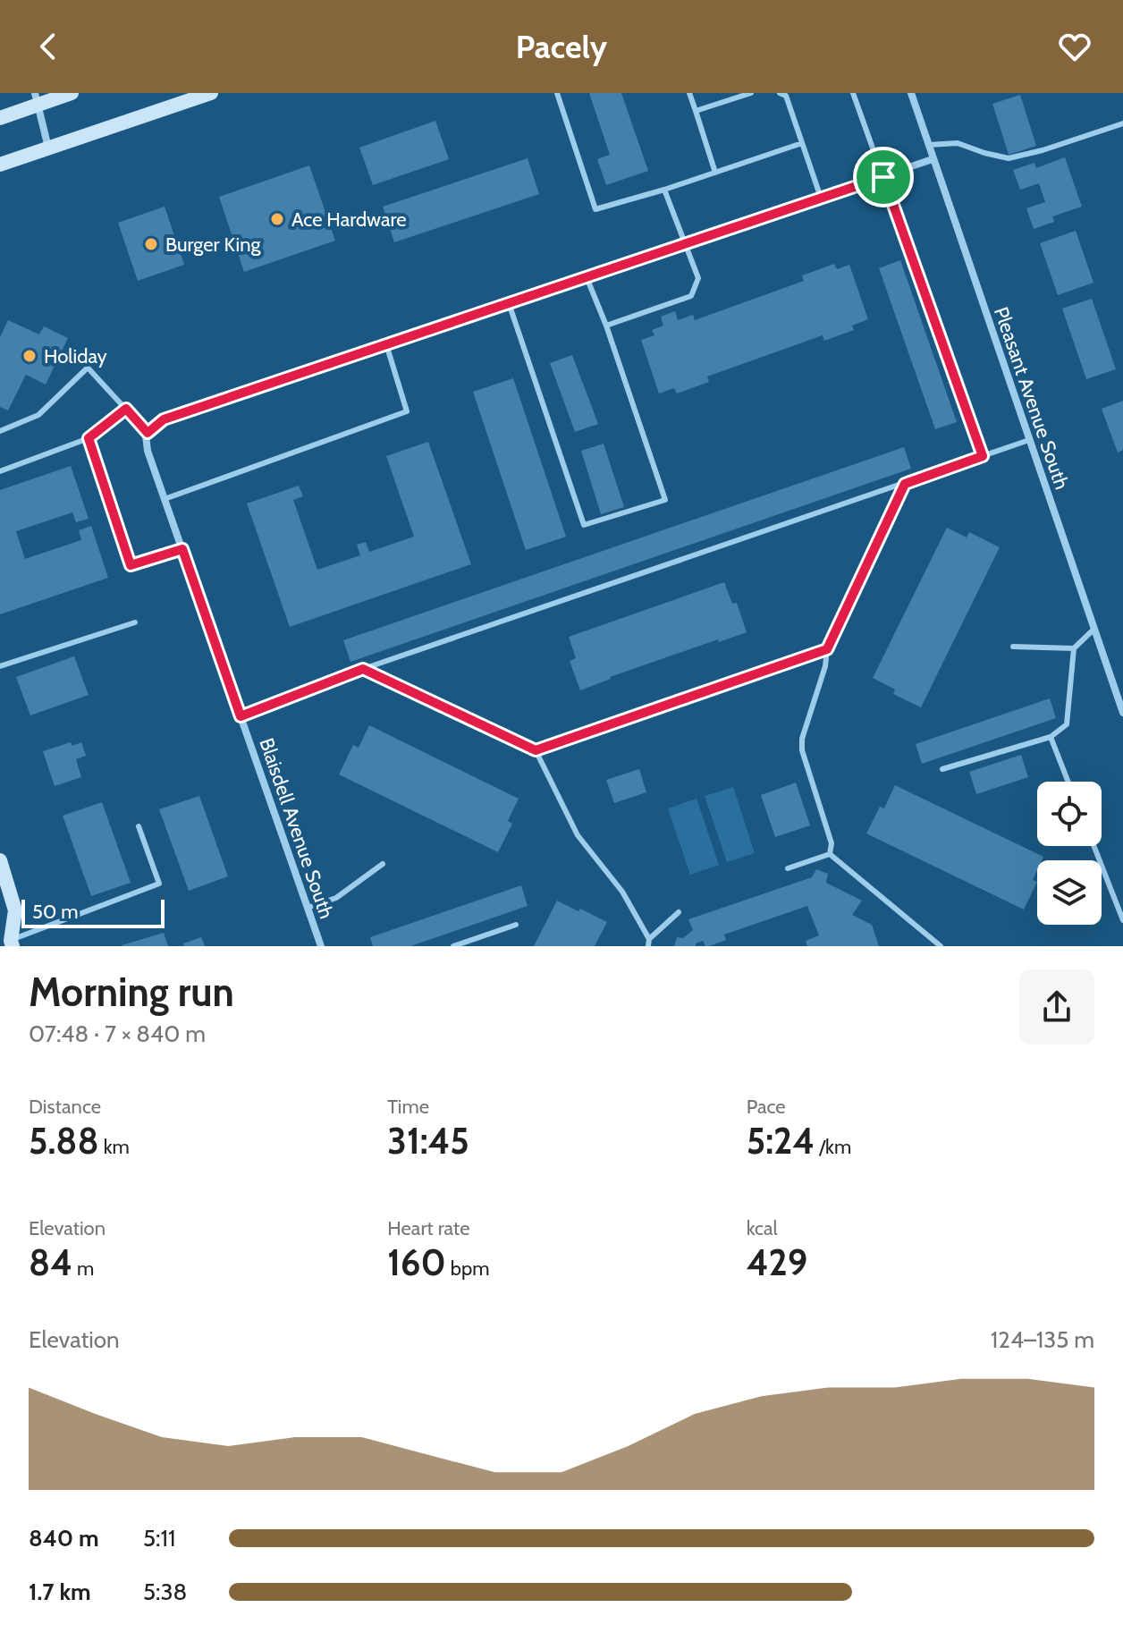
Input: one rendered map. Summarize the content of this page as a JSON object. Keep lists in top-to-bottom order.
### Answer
{
  "streets": {
    "street": ["Pleasant Avenue South", "Blaisdell Avenue South"]
  },
  "places": ["Ace Hardware", "Burger King", "Holiday"],
  "scale_bar": "50 m",
  "page": {
    "header": "Pacely",
    "scale": "50 m",
    "heading": ["Morning run", "07:48 · 7 × 840 m"],
    "stats": [
      ["Distance", "5.88 km"],
      ["Time", "31:45"],
      ["Pace", "5:24 /km"],
      ["Elevation", "84 m"],
      ["Heart rate", "160 bpm"],
      ["kcal", "429"]
    ],
    "chart": ["Elevation", "124–135 m"],
    "list": [
      {
        "name": "840 m",
        "note": "5:11"
      },
      {
        "name": "1.7 km",
        "note": "5:38"
      }
    ]
  }
}
